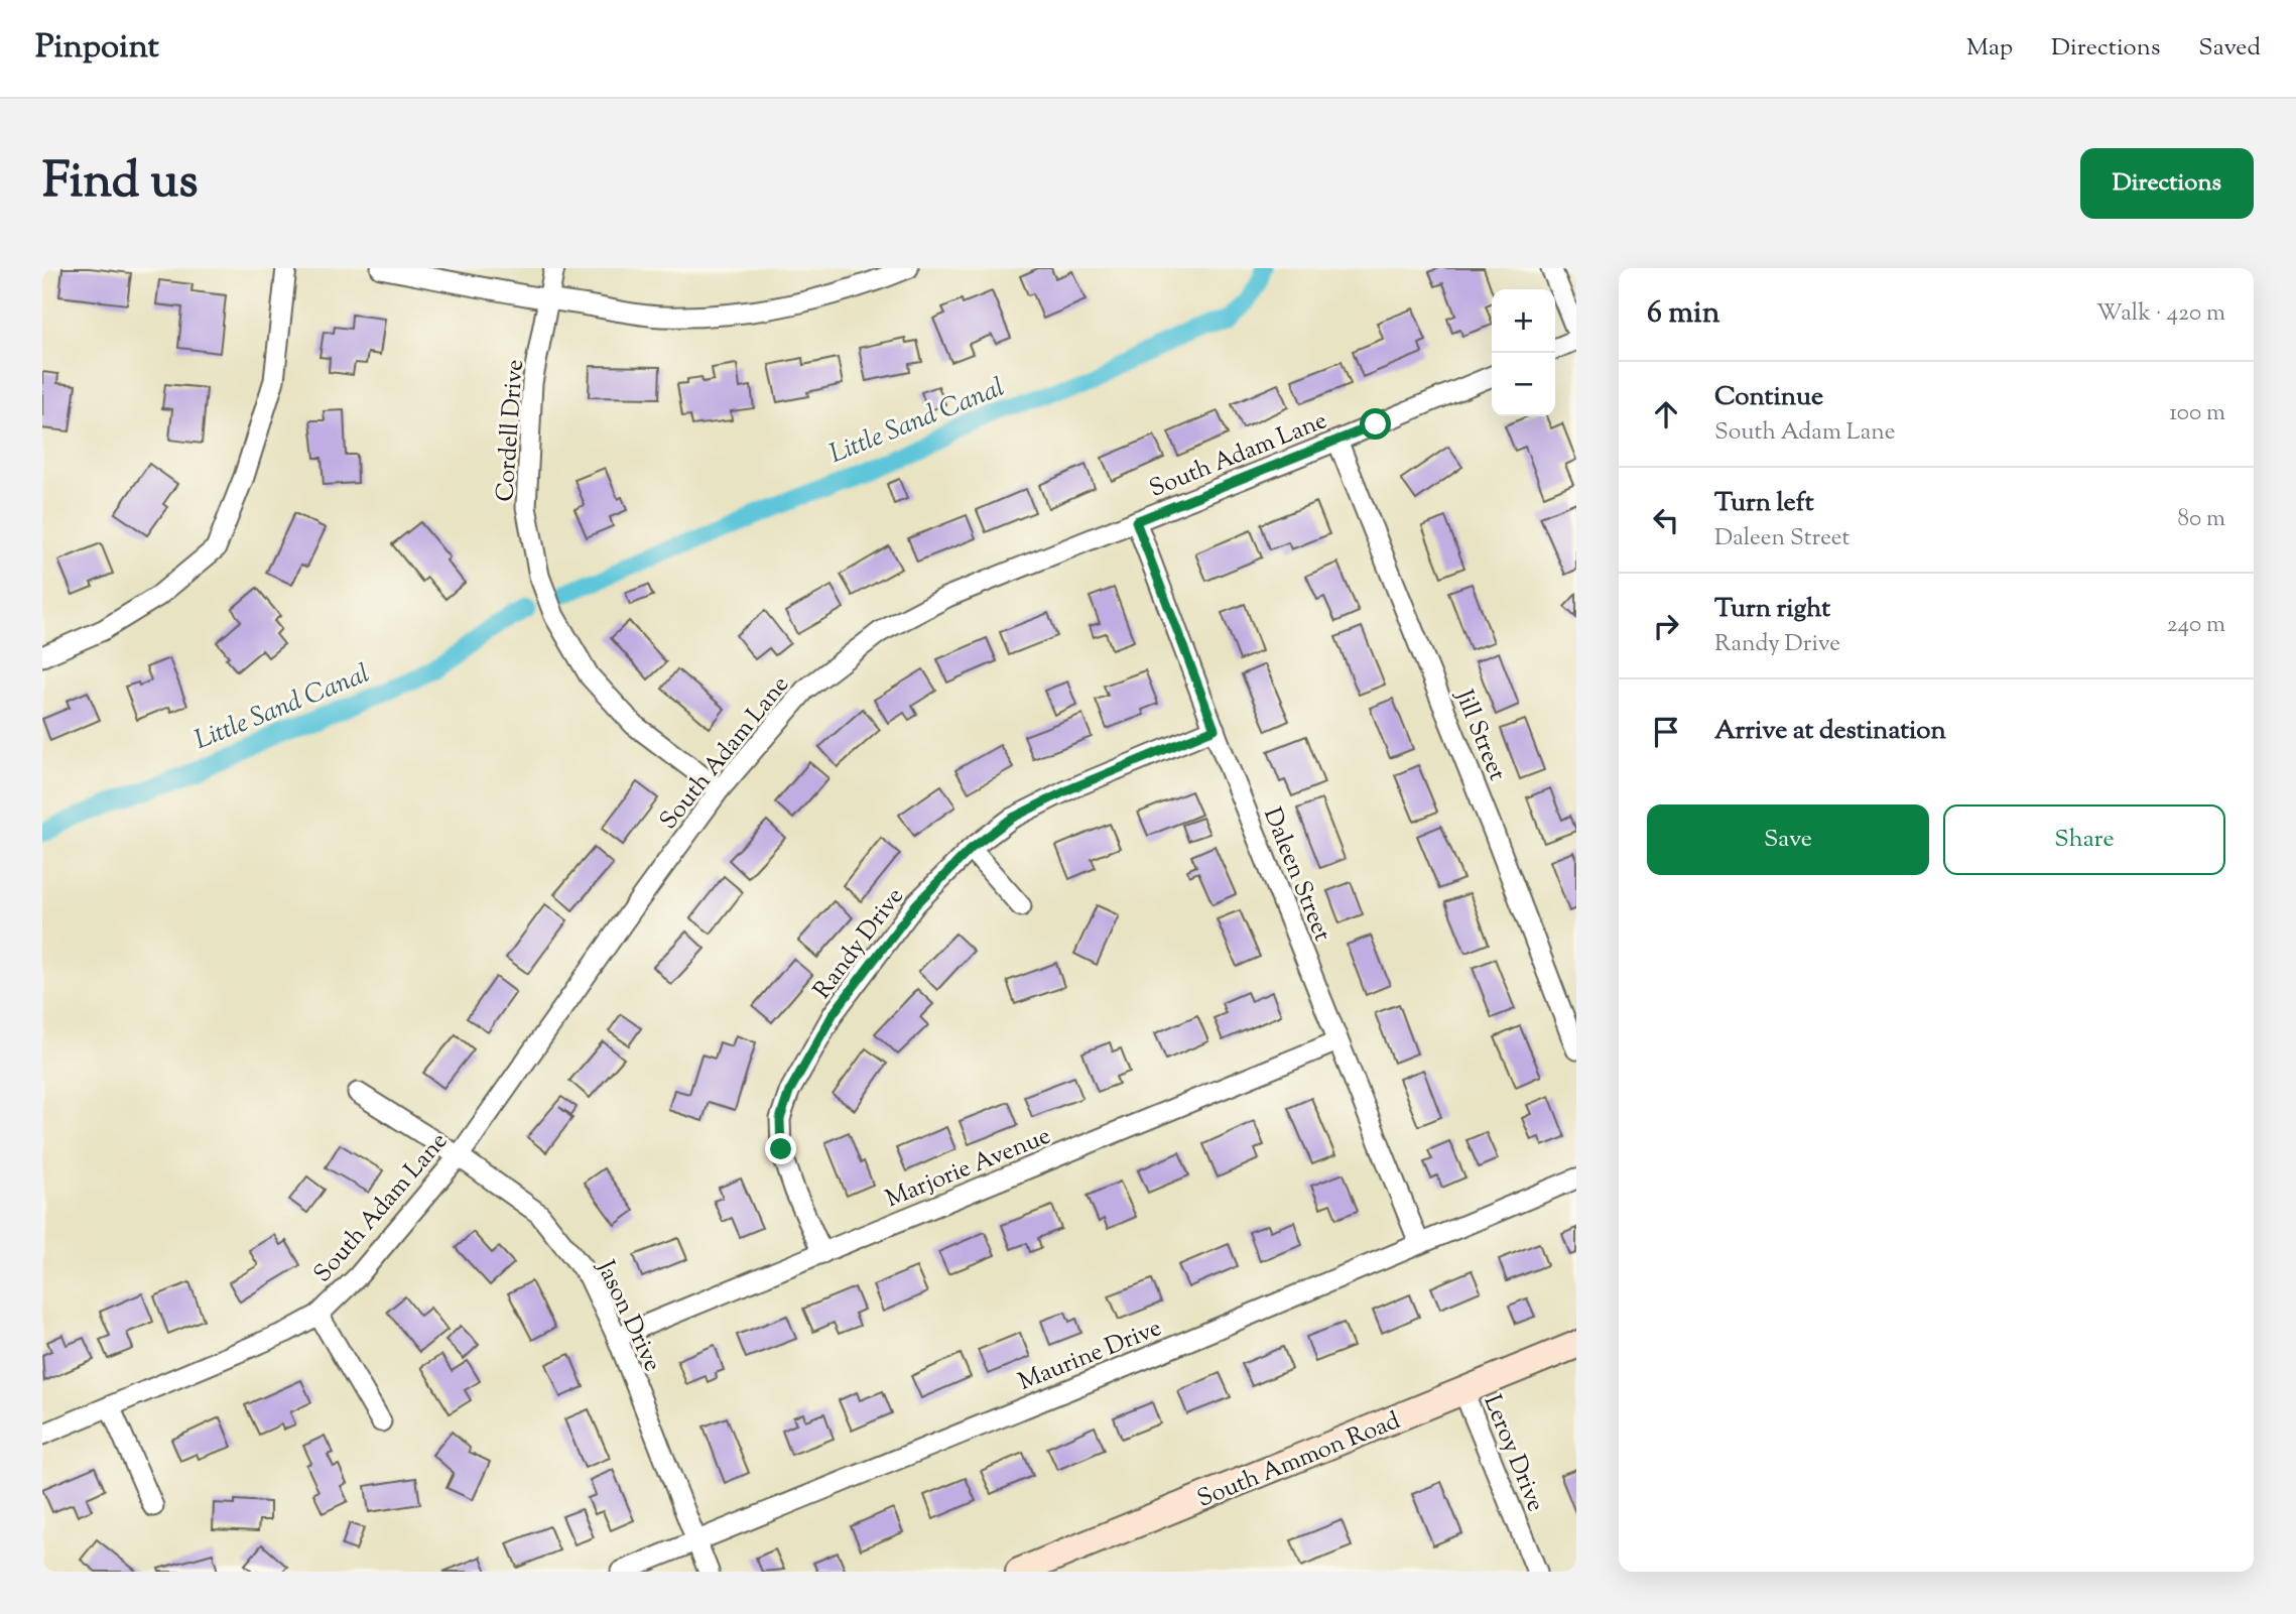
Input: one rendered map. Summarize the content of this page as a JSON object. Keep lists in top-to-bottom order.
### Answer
{
  "streets": {
    "main road": ["South Ammon Road"],
    "street": [
      "Cordell Drive",
      "South Adam Lane",
      "Jill Street",
      "Daleen Street",
      "Randy Drive",
      "Marjorie Avenue",
      "Jason Drive",
      "Maurine Drive",
      "Leroy Drive"
    ]
  },
  "crossings": [
    ["Cordell Drive", "South Adam Lane"],
    ["South Adam Lane", "Jill Street"],
    ["South Adam Lane", "Daleen Street"],
    ["South Adam Lane", "Jason Drive"],
    ["Daleen Street", "Randy Drive"],
    ["Daleen Street", "Marjorie Avenue"],
    ["Daleen Street", "Maurine Drive"],
    ["Randy Drive", "Marjorie Avenue"],
    ["Marjorie Avenue", "Jason Drive"],
    ["Jason Drive", "Maurine Drive"],
    ["Leroy Drive", "South Ammon Road"]
  ],
  "water": ["Little Sand Canal"],
  "page": {
    "header": "Pinpoint",
    "nav": ["Map", "Directions", "Saved"],
    "title": "Find us",
    "buttons": [
      "Directions",
      ["Save", "Share"]
    ],
    "heading": ["6 min", "Walk · 420 m"],
    "map_buttons": ["+", "−"],
    "list": [
      ["Continue", "South Adam Lane", "100 m"],
      ["Turn left", "Daleen Street", "80 m"],
      ["Turn right", "Randy Drive", "240 m"],
      "Arrive at destination"
    ]
  }
}
